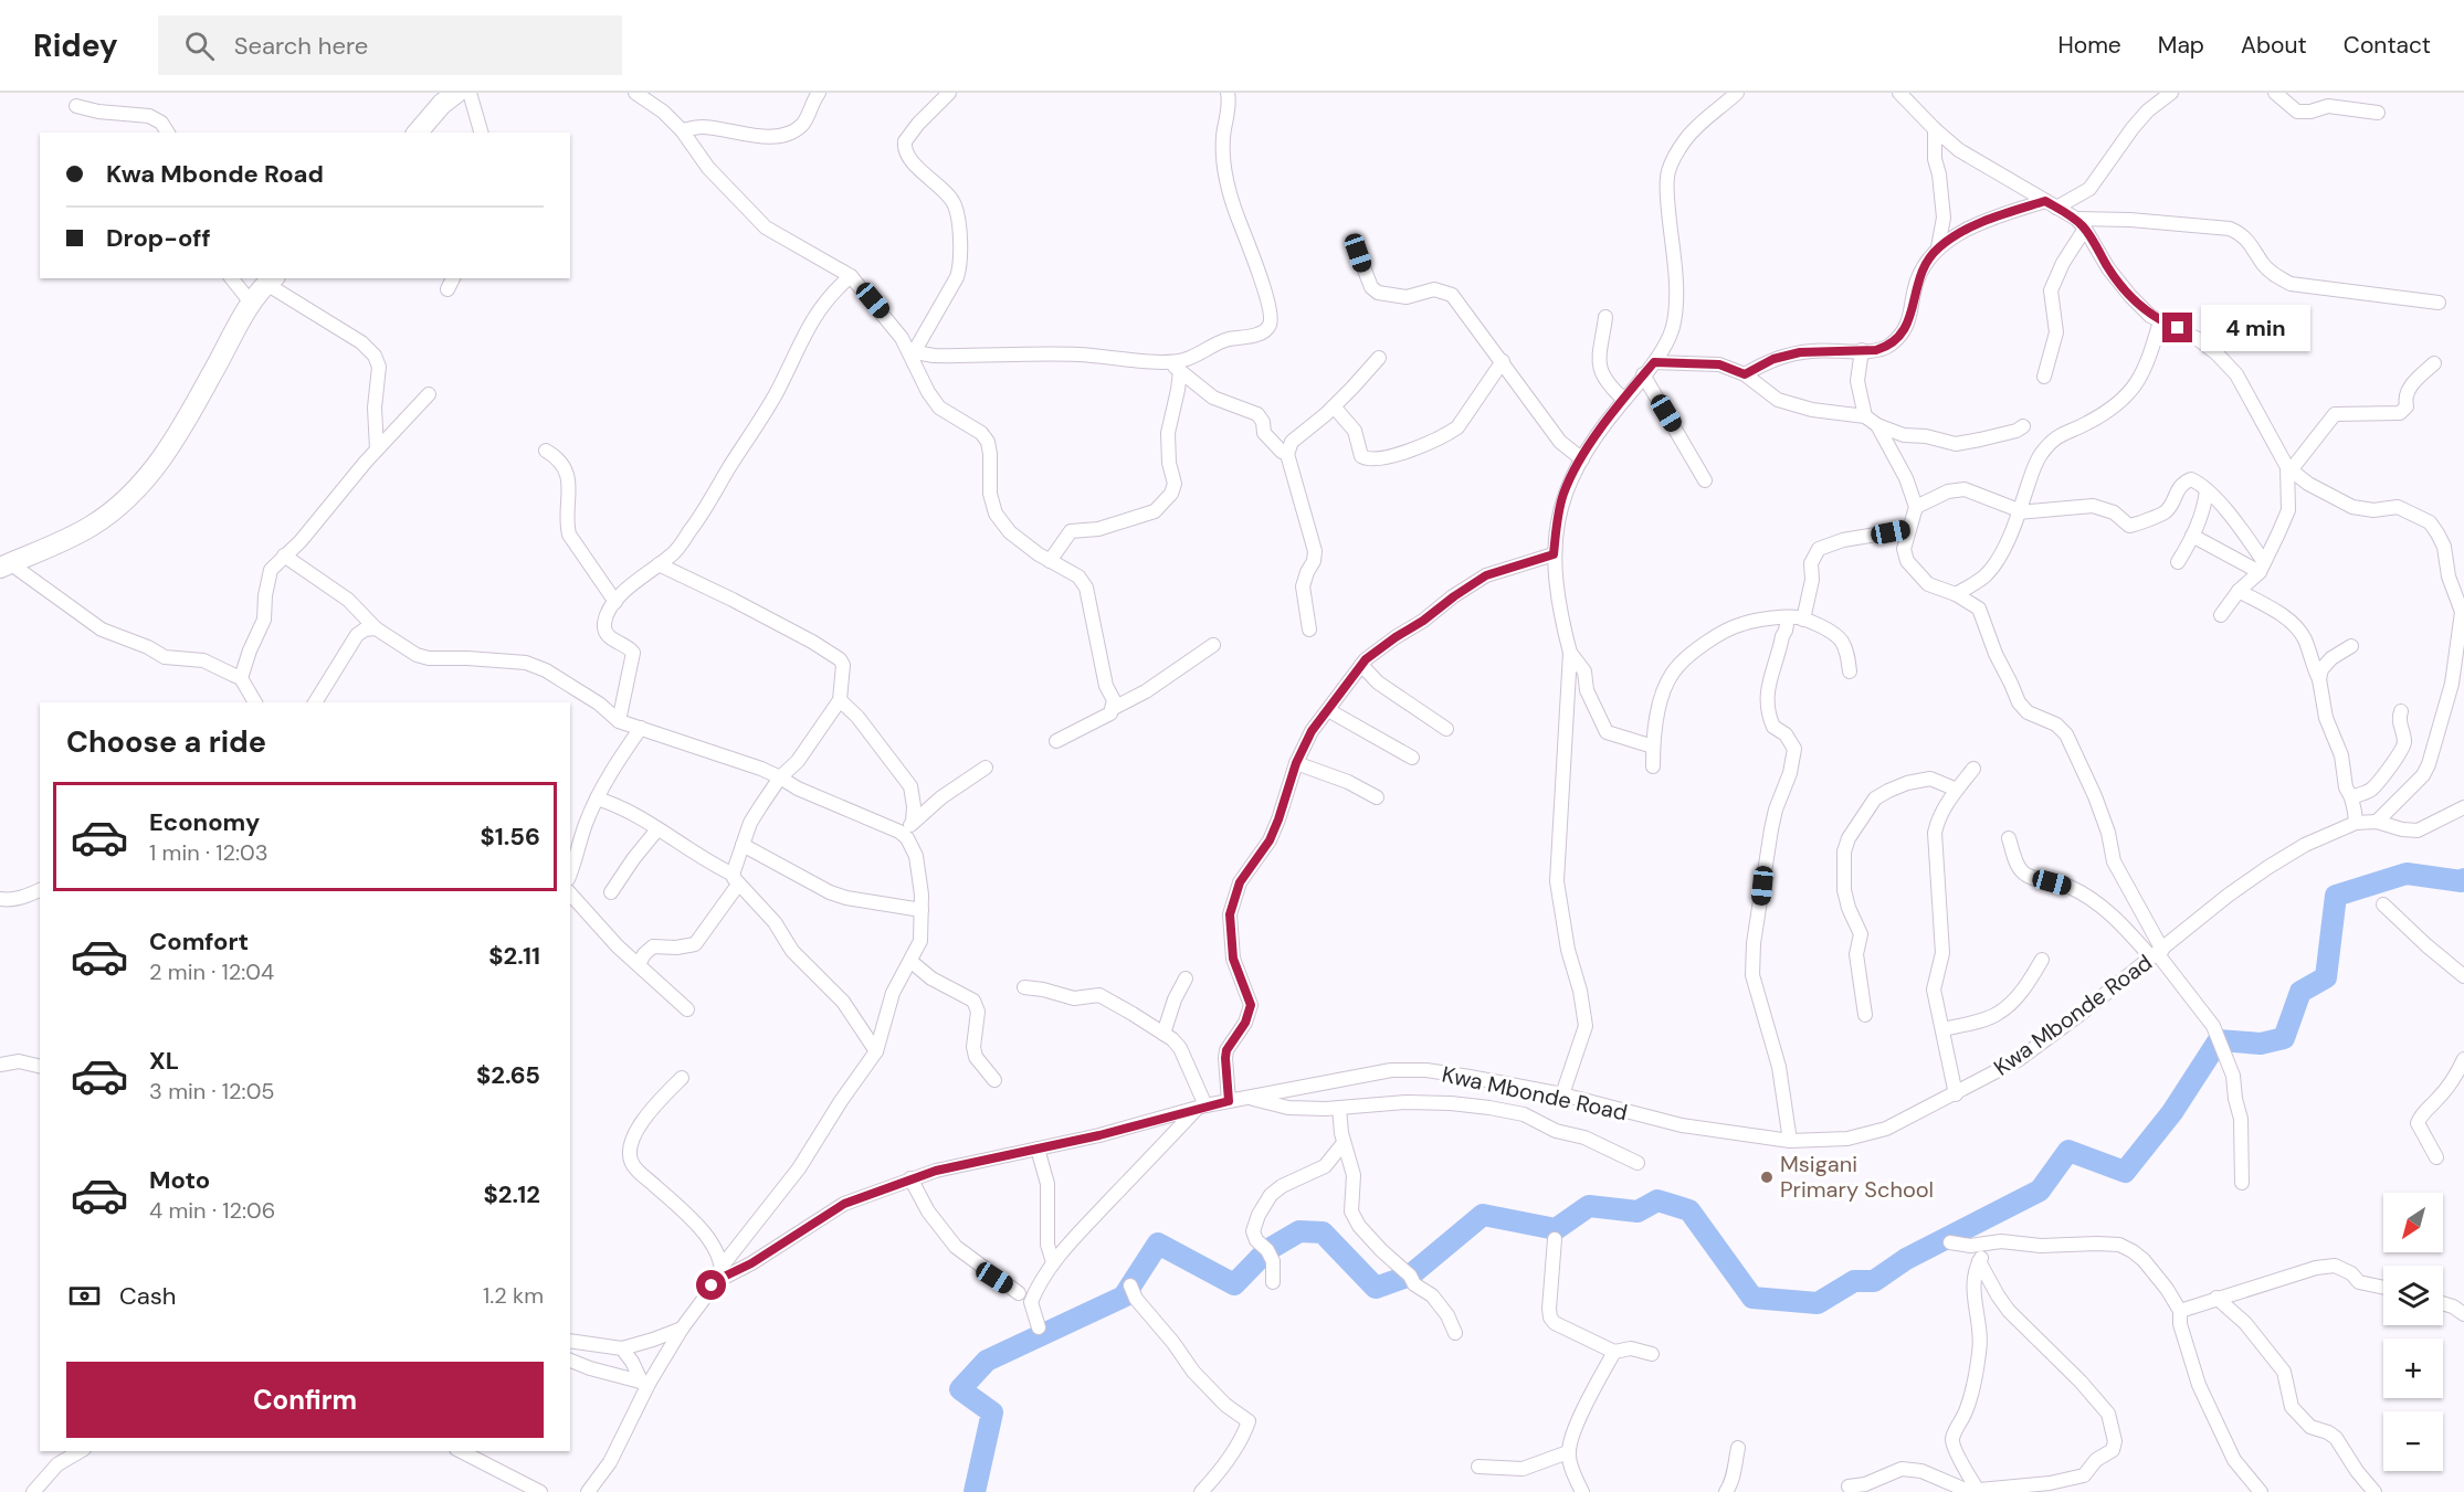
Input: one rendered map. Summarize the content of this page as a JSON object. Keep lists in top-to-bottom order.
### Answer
{
  "streets": {
    "street": ["Kwa Mbonde Road"]
  },
  "places": ["Msigani Primary School"],
  "north": "bottom left",
  "page": {
    "header": "Ridey",
    "search": "Search here",
    "nav": [
      "Home",
      "Map",
      "About",
      "Contact"
    ],
    "banner": ["Kwa Mbonde Road", "Drop-off"],
    "bubble": "4 min",
    "heading": "Choose a ride",
    "list": [
      {
        "name": "Economy",
        "note": "1 min · 12:03",
        "value": "$1.56"
      },
      {
        "name": "Comfort",
        "note": "2 min · 12:04",
        "value": "$2.11"
      },
      {
        "name": "XL",
        "note": "3 min · 12:05",
        "value": "$2.65"
      },
      {
        "name": "Moto",
        "note": "4 min · 12:06",
        "value": "$2.12"
      }
    ],
    "map_buttons": ["+", "−"],
    "pay": ["Cash", "1.2 km"],
    "buttons": "Confirm"
  }
}
